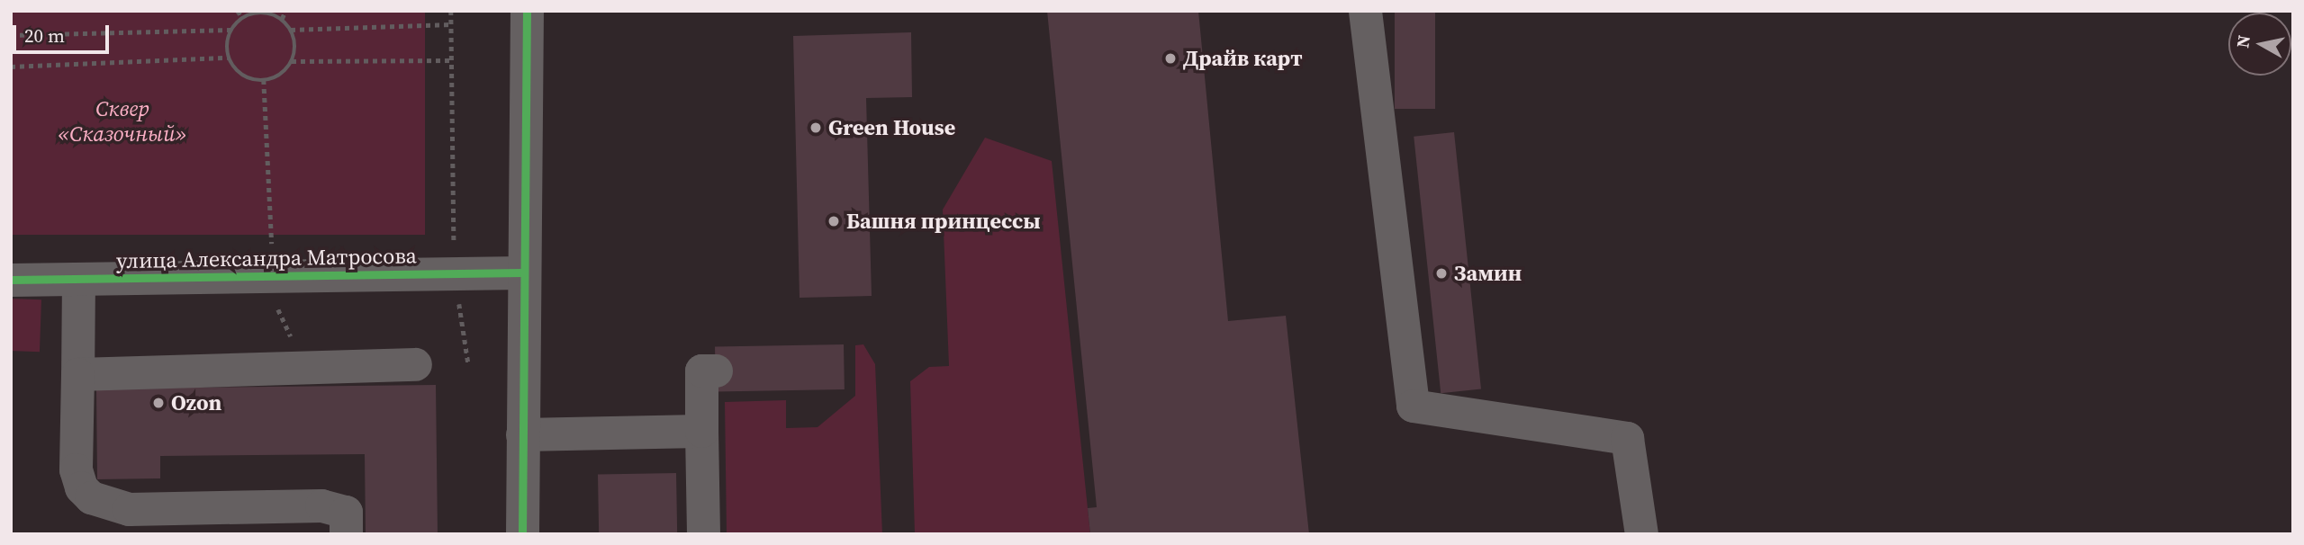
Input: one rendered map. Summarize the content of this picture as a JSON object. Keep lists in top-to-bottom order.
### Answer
{
  "streets": {
    "street": ["улица Александра Матросова"]
  },
  "parks": ["Сквер «Сказочный»"],
  "places": [
    "Драйв карт",
    "Green House",
    "Башня принцессы",
    "Замин",
    "Ozon"
  ],
  "scale_bar": "20 m",
  "north": "left"
}
